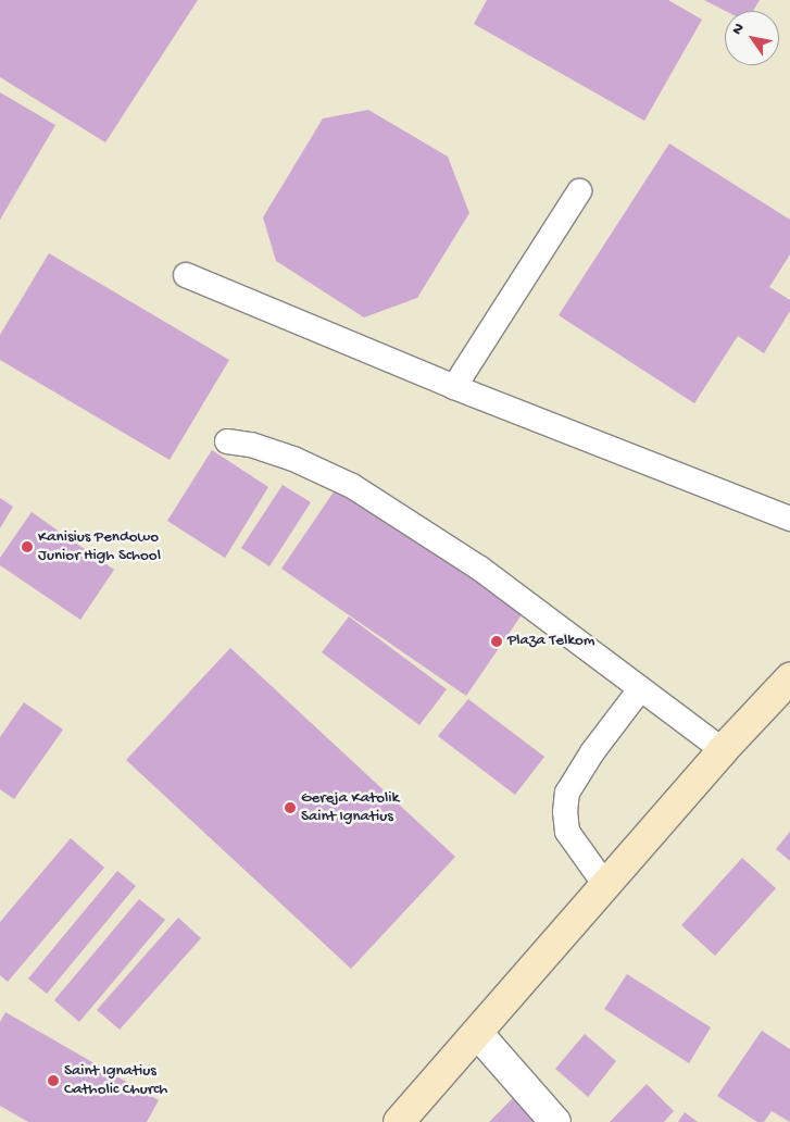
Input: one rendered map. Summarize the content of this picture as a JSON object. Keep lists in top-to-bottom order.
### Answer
{
  "places": [
    "Kanisius Pendowo Junior High School",
    "Plaza Telkom",
    "Gereja Katolik Saint Ignatius",
    "Saint Ignatius Catholic Church"
  ],
  "north": "top left"
}
